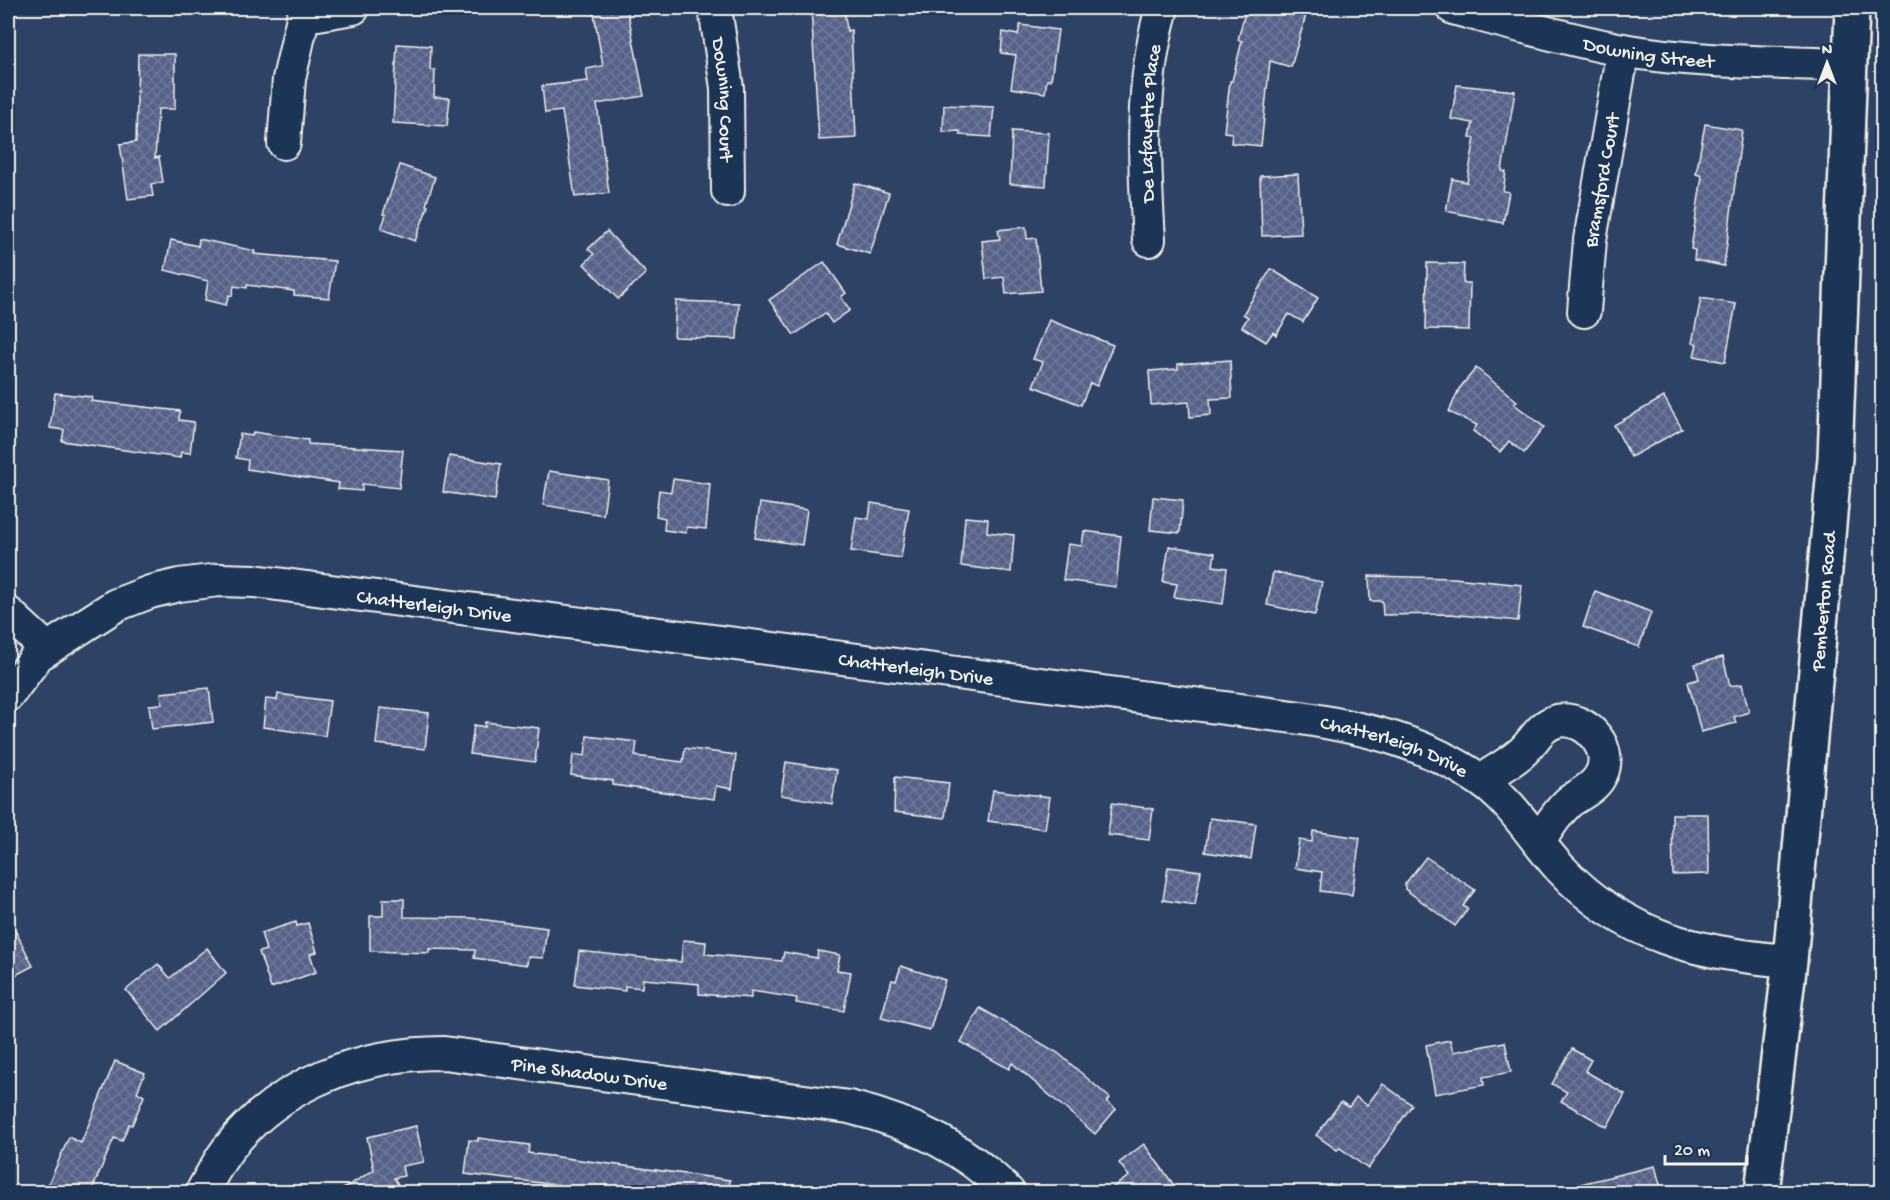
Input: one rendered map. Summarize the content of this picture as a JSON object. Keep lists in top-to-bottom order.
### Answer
{
  "streets": {
    "street": [
      "Downing Street",
      "Downing Court",
      "De Lafayette Place",
      "Bramsford Court",
      "Pemberton Road",
      "Chatterleigh Drive",
      "Pine Shadow Drive"
    ]
  },
  "crossings": [
    ["Downing Street", "Bramsford Court"],
    ["Downing Street", "Pemberton Road"],
    ["Pemberton Road", "Chatterleigh Drive"]
  ],
  "scale_bar": "20 m",
  "north": "top"
}
